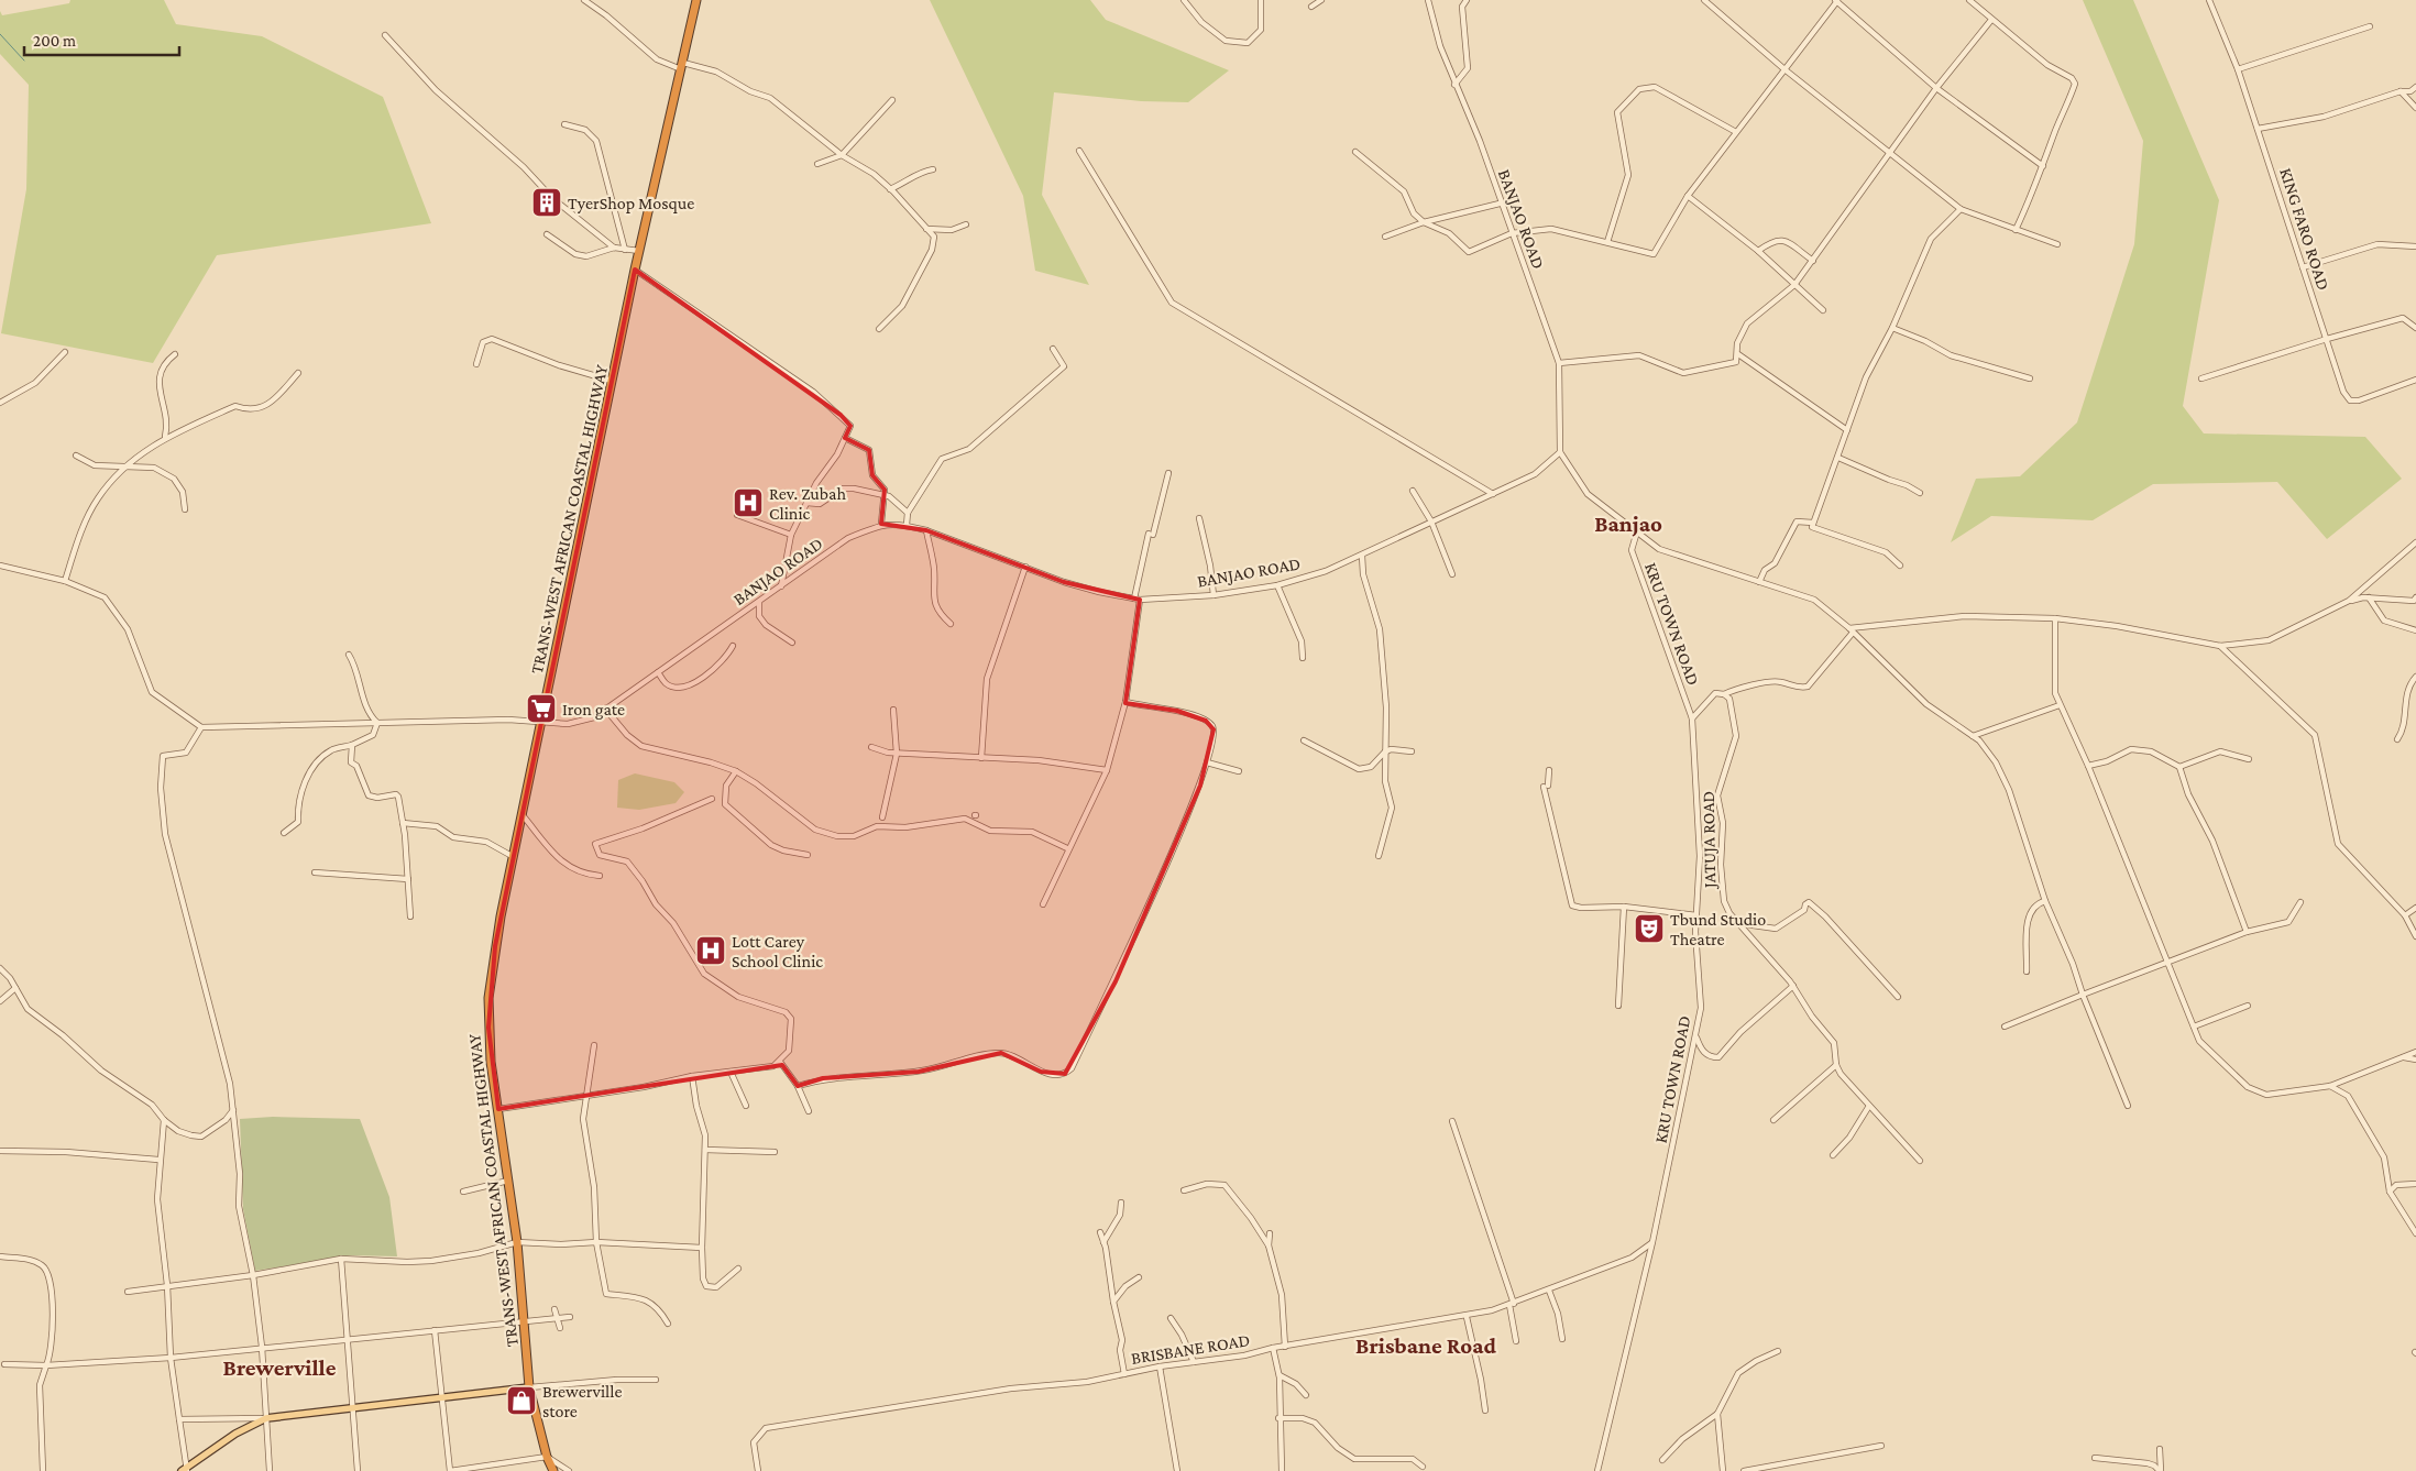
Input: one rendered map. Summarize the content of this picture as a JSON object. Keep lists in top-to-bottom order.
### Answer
{
  "streets": {
    "highway": ["TRANS-WEST AFRICAN COASTAL HIGHWAY"],
    "street": [
      "BANJAO ROAD",
      "KING FARO ROAD",
      "KRU TOWN ROAD",
      "JATUJA ROAD",
      "BRISBANE ROAD"
    ]
  },
  "crossings": [
    ["BANJAO ROAD", "TRANS-WEST AFRICAN COASTAL HIGHWAY"],
    ["KRU TOWN ROAD", "BRISBANE ROAD"]
  ],
  "districts": ["Banjao", "Brisbane Road", "Brewerville"],
  "places": {
    "building": ["TyerShop Mosque"],
    "hospital": ["Rev. Zubah Clinic", "Lott Carey School Clinic"],
    "supermarket": ["Iron gate"],
    "theatre": ["Tbund Studio Theatre"],
    "shop": ["Brewerville store"]
  },
  "scale_bar": "200 m"
}
